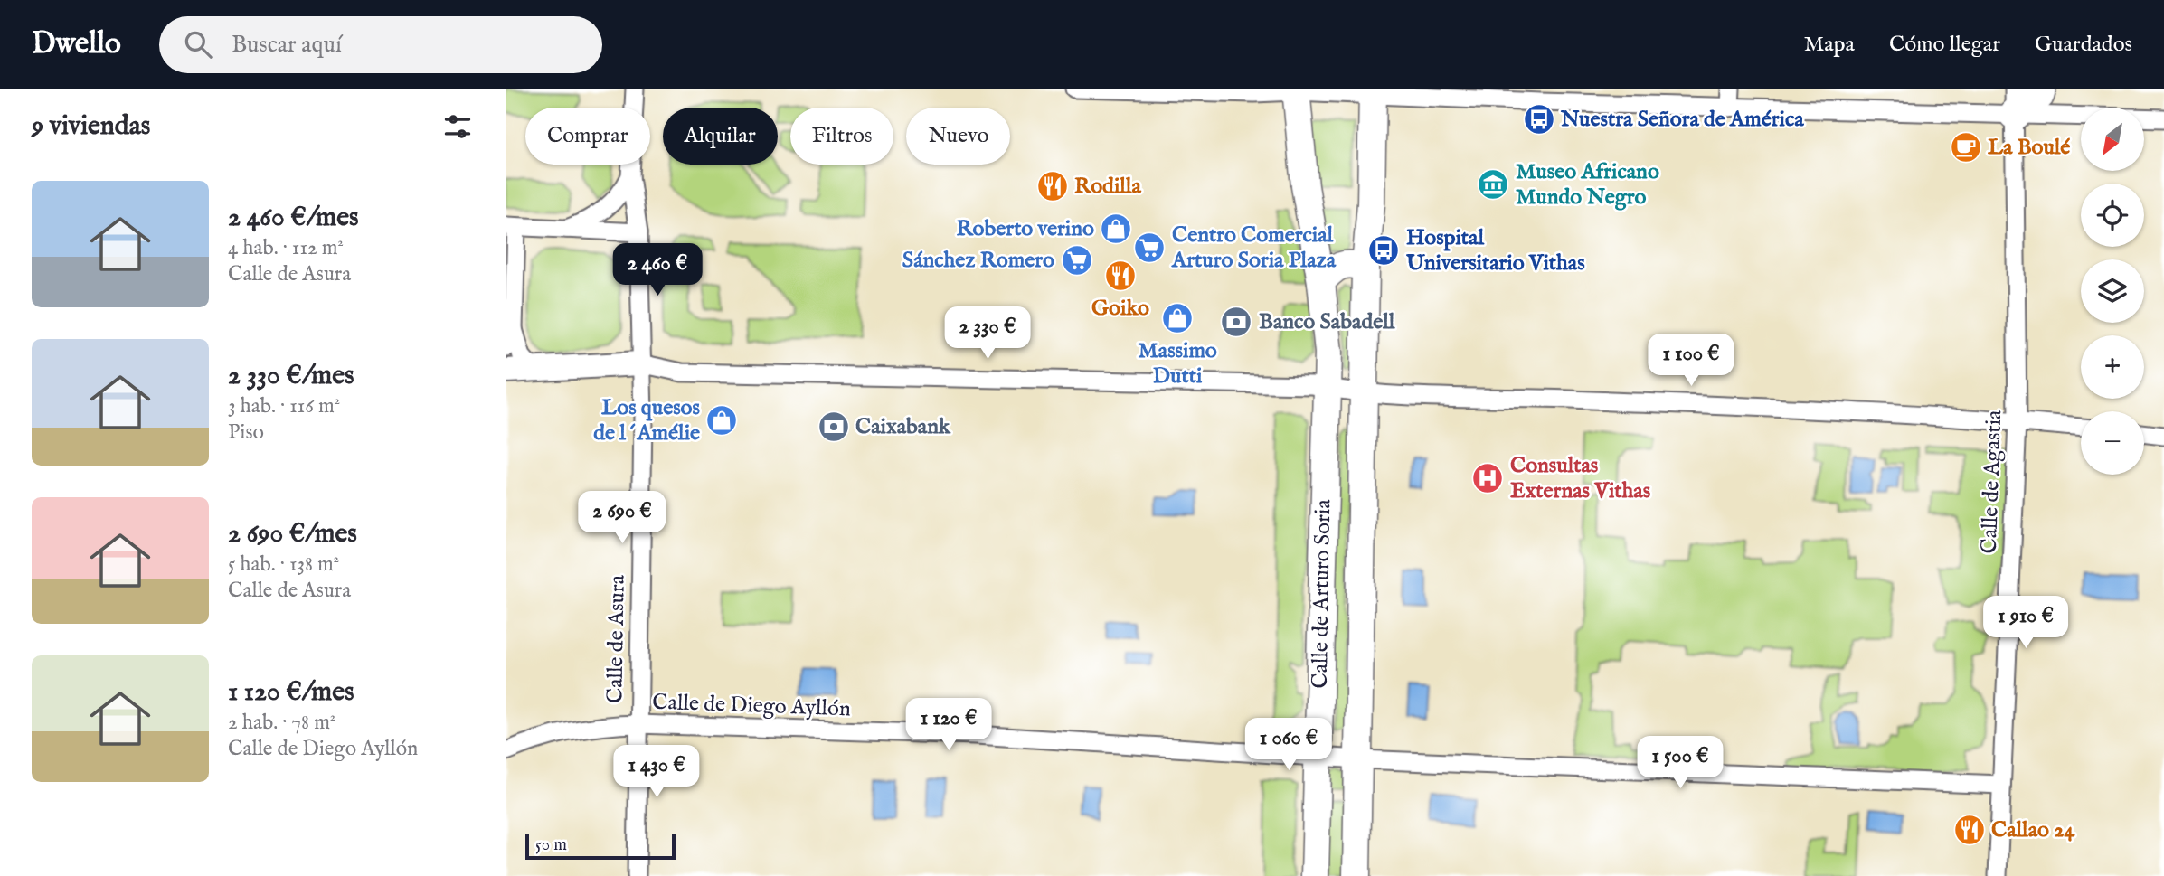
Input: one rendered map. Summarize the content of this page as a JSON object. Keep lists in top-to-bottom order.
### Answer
{
  "streets": {
    "main road": ["Calle de Arturo Soria"],
    "street": ["Calle de Agastia", "Calle de Asura", "Calle de Diego Ayllón"]
  },
  "crossings": [
    ["Calle de Agastia", "Calle de Diego Ayllón"],
    ["Calle de Arturo Soria", "Calle de Diego Ayllón"],
    ["Calle de Asura", "Calle de Diego Ayllón"]
  ],
  "places": {
    "bus stop": ["Nuestra Señora de América", "Hospital Universitario Vithas"],
    "cafe": ["La Boulé"],
    "museum": ["Museo Africano Mundo Negro"],
    "restaurant": ["Rodilla", "Goiko", "Callao 24"],
    "shop": ["Roberto verino", "Massimo Dutti", "Los quesos de l´Amélie"],
    "supermarket": ["Centro Comercial Arturo Soria Plaza", "Sánchez Romero"],
    "bank": ["Banco Sabadell", "Caixabank"],
    "hospital": ["Consultas Externas Vithas"]
  },
  "scale_bar": "50 m",
  "north": "bottom left",
  "page": {
    "header": "Dwello",
    "search": "Buscar aquí",
    "nav": ["Mapa", "Cómo llegar", "Guardados"],
    "heading": "9 viviendas",
    "map_buttons": ["+", "−"],
    "chip": [
      "Comprar",
      "Alquilar",
      "Filtros",
      "Nuevo"
    ],
    "list": [
      {
        "name": "2 460 €/mes",
        "note": "4 hab. · 112 m² · Calle de Asura"
      },
      {
        "name": "2 330 €/mes",
        "note": "3 hab. · 116 m² · Piso"
      },
      {
        "name": "2 690 €/mes",
        "note": "5 hab. · 138 m² · Calle de Asura"
      },
      {
        "name": "1 120 €/mes",
        "note": "2 hab. · 78 m² · Calle de Diego Ayllón"
      }
    ],
    "price": [
      "2 460 €",
      "2 330 €",
      "1 100 €",
      "2 690 €",
      "1 910 €",
      "1 120 €",
      "1 060 €",
      "1 500 €",
      "1 430 €"
    ],
    "scale": "50 m"
  }
}
